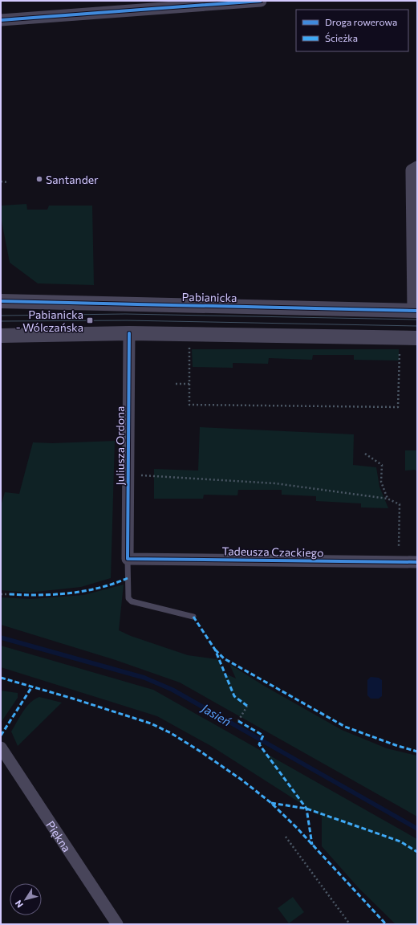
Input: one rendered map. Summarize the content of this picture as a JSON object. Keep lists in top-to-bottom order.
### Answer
{
  "streets": {
    "street": [
      "Pabianicka",
      "Juliusza Ordona",
      "Tadeusza Czackiego",
      "Piękna"
    ]
  },
  "crossings": [
    ["Juliusza Ordona", "Tadeusza Czackiego"]
  ],
  "water": ["Jasień"],
  "places": {
    "other": ["Santander"],
    "transit": ["Pabianicka - Wólczańska"]
  },
  "legend": ["Droga rowerowa", "Ścieżka"],
  "north": "bottom left"
}
